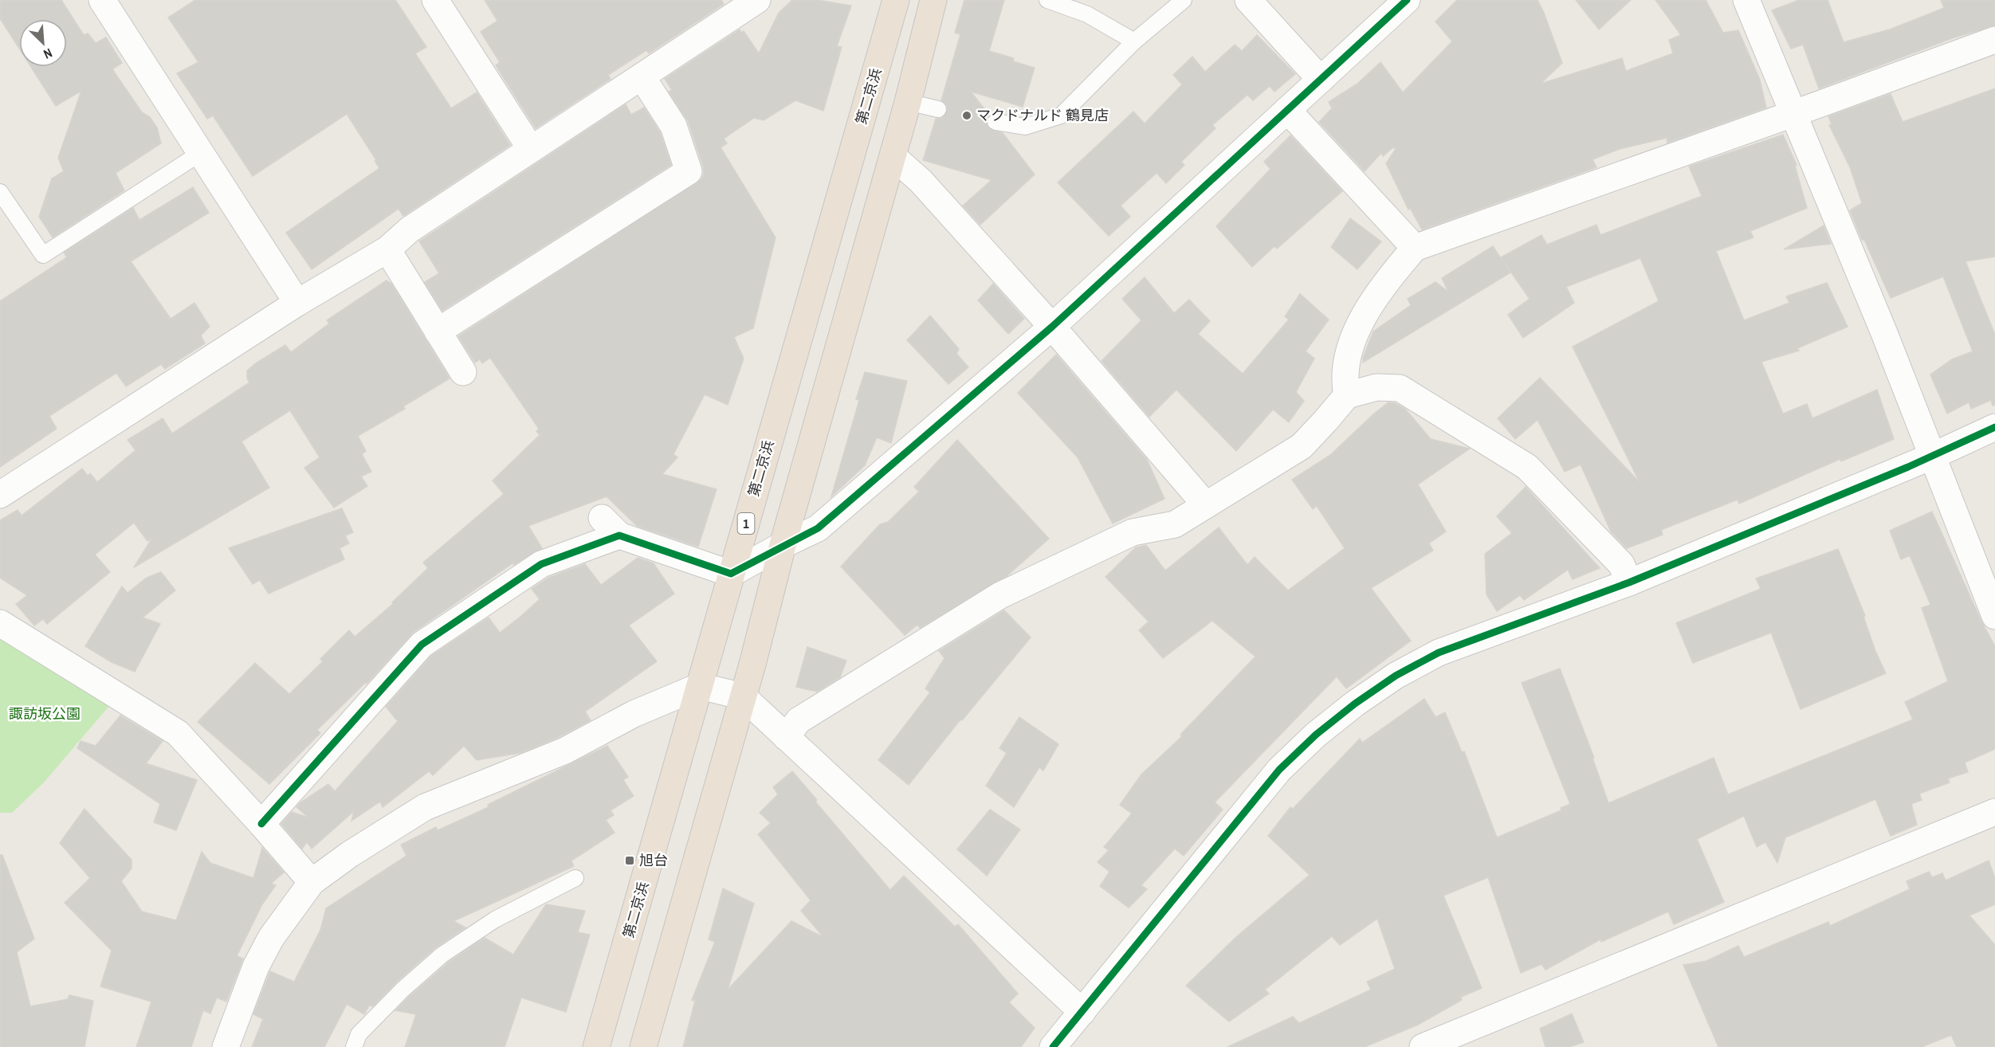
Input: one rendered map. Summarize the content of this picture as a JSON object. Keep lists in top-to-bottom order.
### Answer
{
  "streets": {
    "highway": ["第二京浜", "1"]
  },
  "parks": ["諏訪坂公園"],
  "places": {
    "other": ["マクドナルド 鶴見店"],
    "transit": ["旭台"]
  },
  "north": "bottom right"
}
